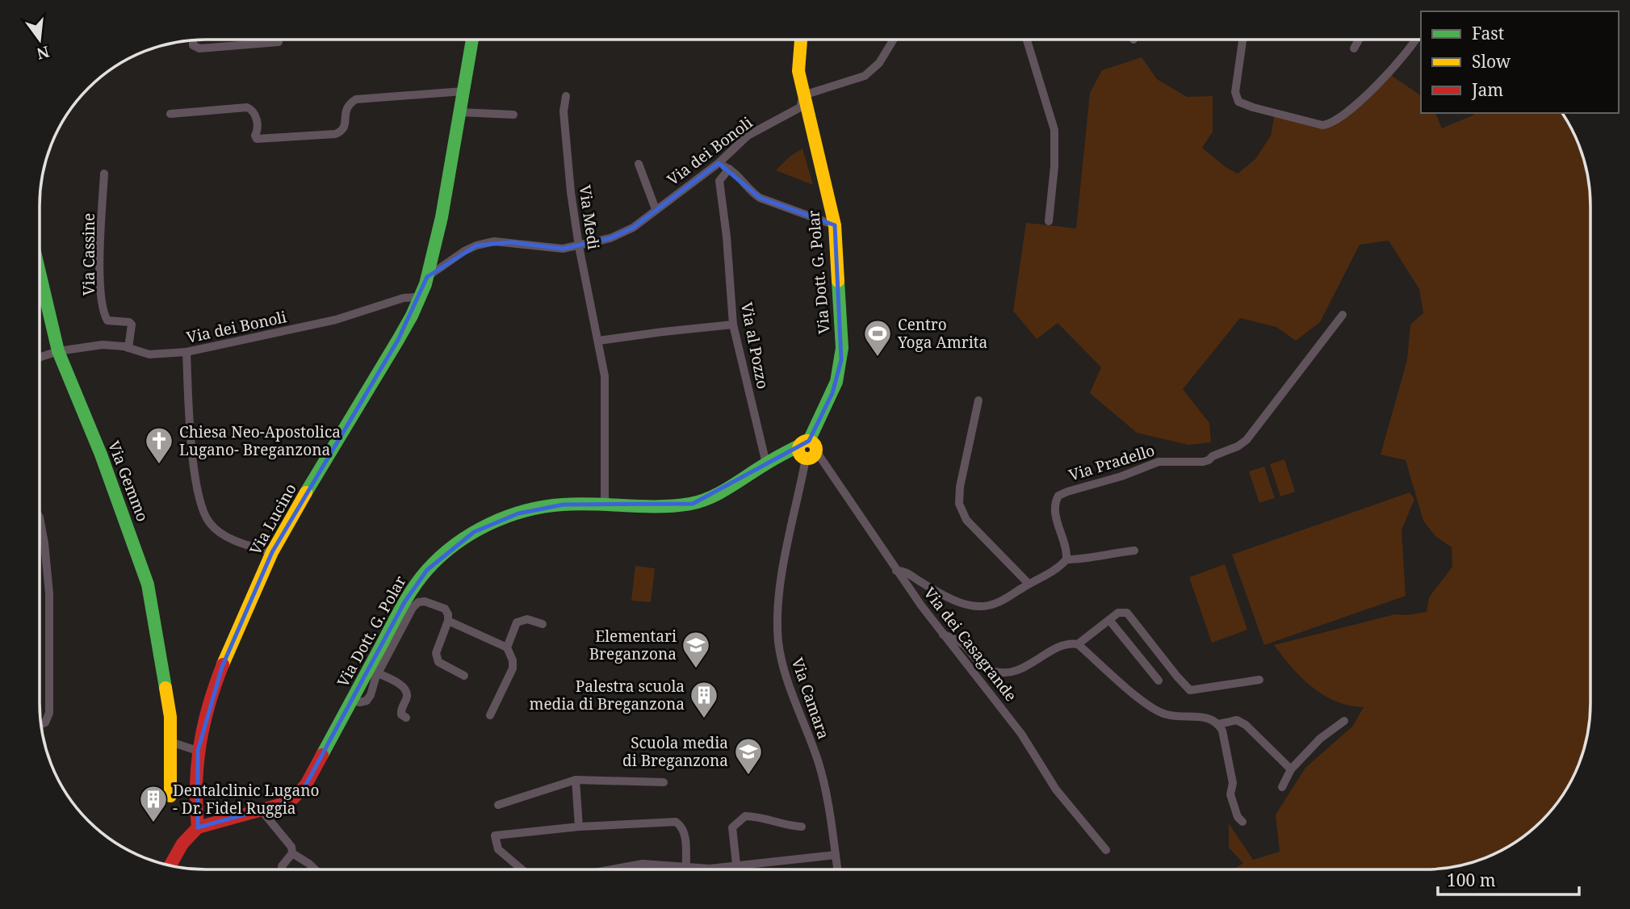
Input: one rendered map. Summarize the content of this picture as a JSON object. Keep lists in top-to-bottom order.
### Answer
{
  "streets": {
    "street": [
      "Via dei Bonoli",
      "Via Medi",
      "Via Cassine",
      "Via Dott. G. Polar",
      "Via al Pozzo",
      "Via Pradello",
      "Via Gemmo",
      "Via Lucino",
      "Via dei Casagrande",
      "Via Camara"
    ]
  },
  "crossings": [
    ["Via dei Bonoli", "Via Medi"],
    ["Via dei Bonoli", "Via Cassine"],
    ["Via dei Bonoli", "Via Dott. G. Polar"],
    ["Via dei Bonoli", "Via Gemmo"],
    ["Via dei Bonoli", "Via Lucino"],
    ["Via Medi", "Via Dott. G. Polar"],
    ["Via Dott. G. Polar", "Via al Pozzo"],
    ["Via Dott. G. Polar", "Via Lucino"],
    ["Via Dott. G. Polar", "Via dei Casagrande"],
    ["Via Dott. G. Polar", "Via Camara"],
    ["Via dei Casagrande", "Via Camara"]
  ],
  "places": {
    "sports": ["Centro Yoga Amrita"],
    "church": ["Chiesa Neo-Apostolica Lugano- Breganzona"],
    "school or university": ["Elementari Breganzona", "Scuola media di Breganzona"],
    "building": ["Palestra scuola media di Breganzona", "Dentalclinic Lugano - Dr. Fidel Ruggia"]
  },
  "legend": ["Fast", "Slow", "Jam"],
  "scale_bar": "100 m",
  "north": "bottom"
}
